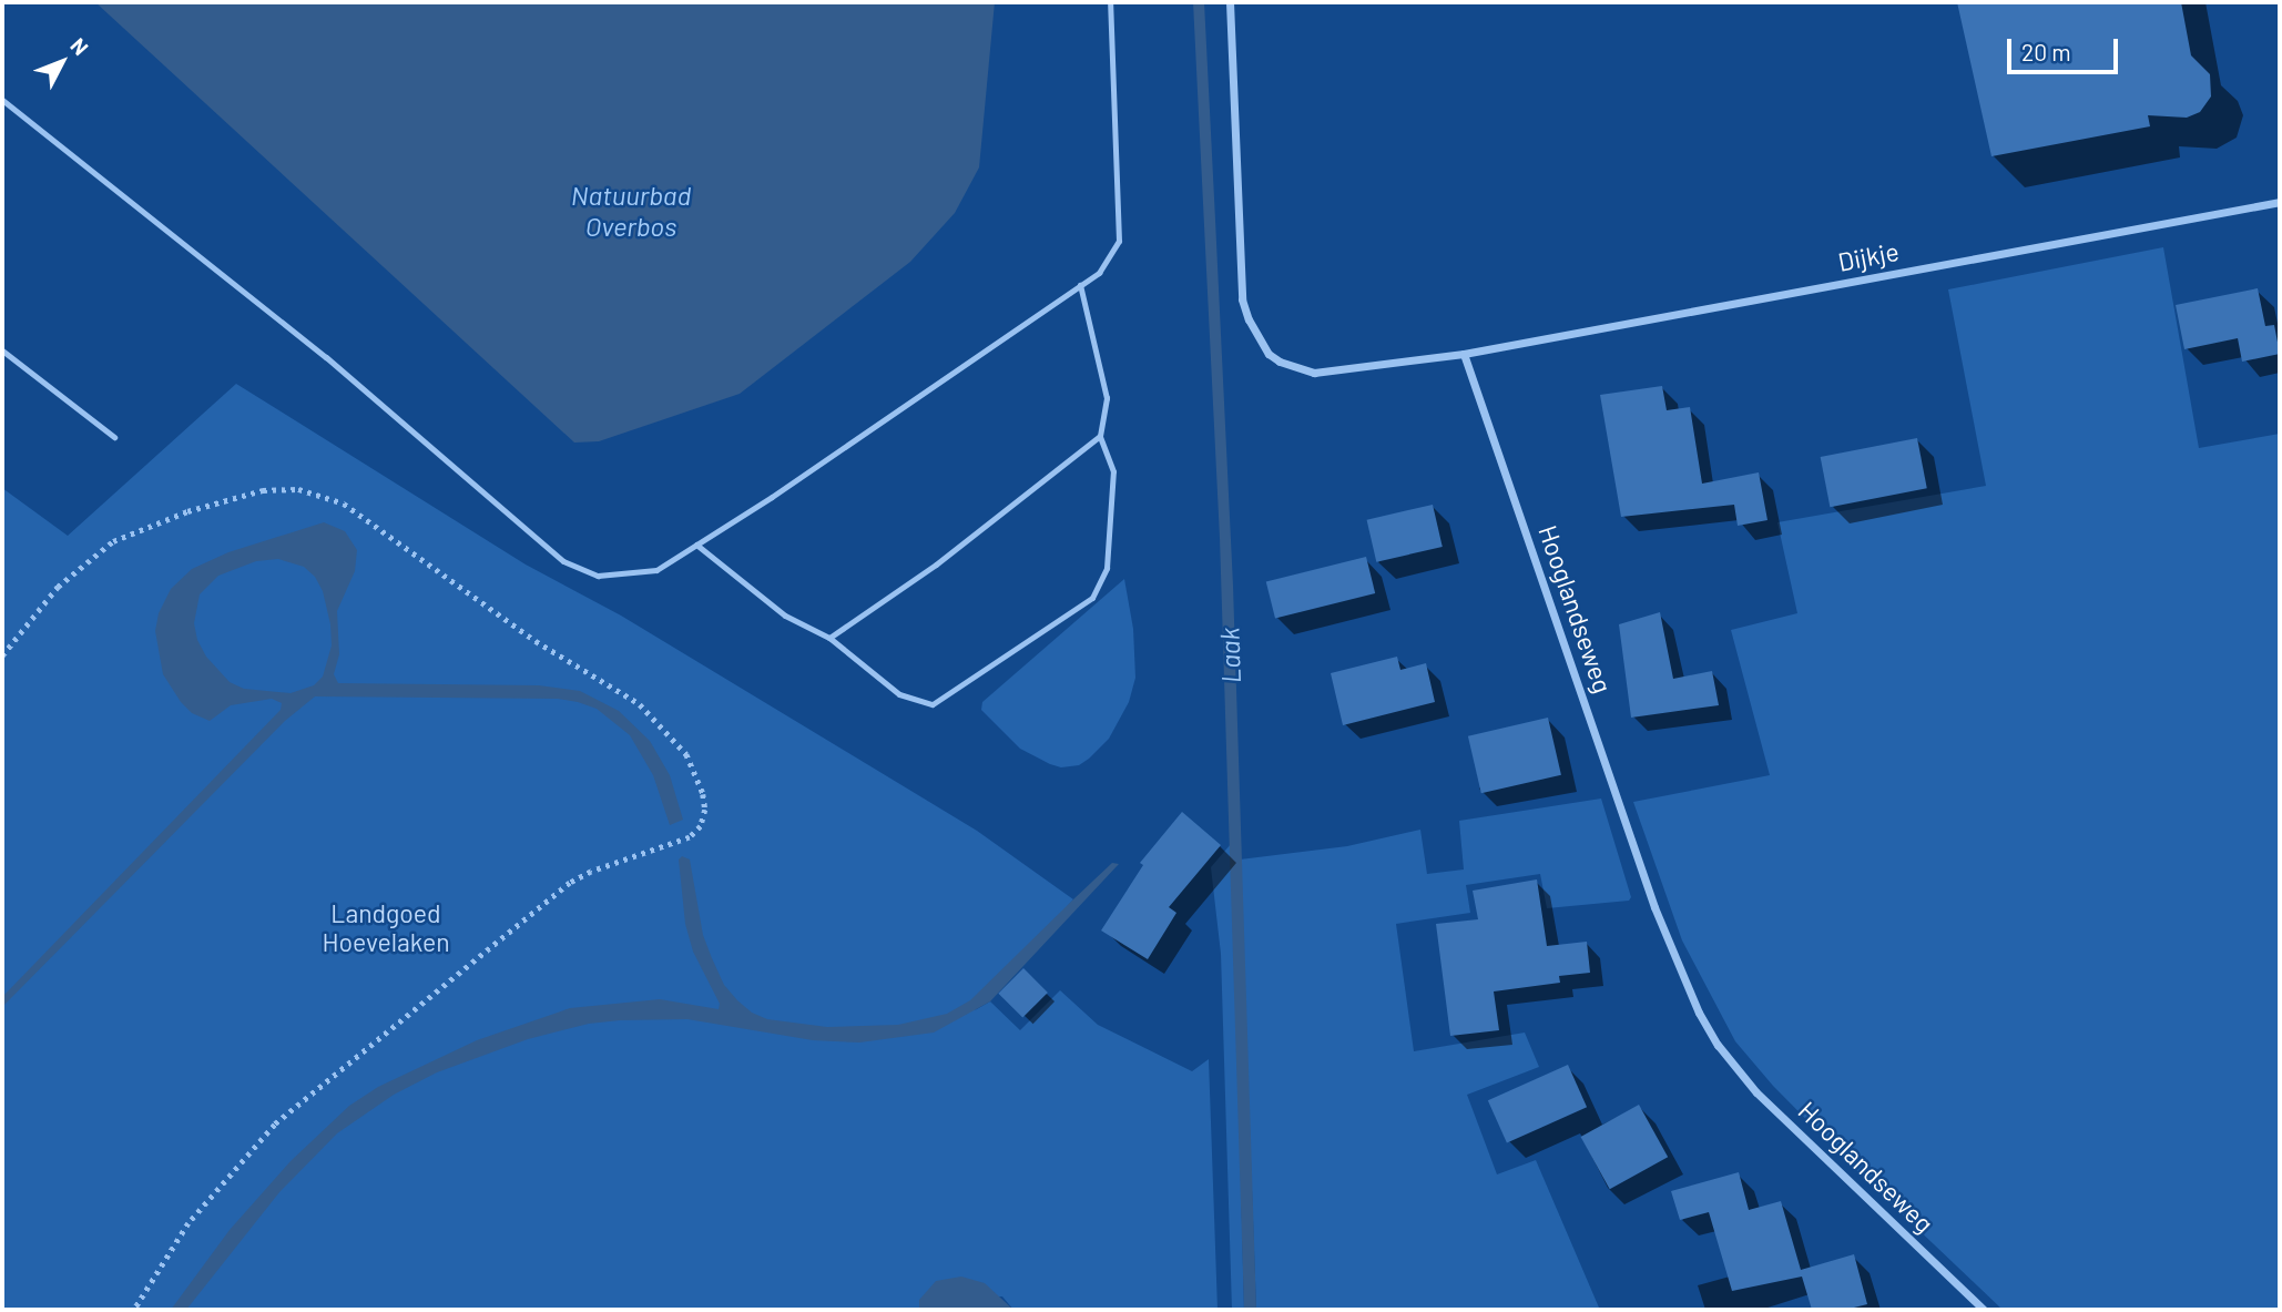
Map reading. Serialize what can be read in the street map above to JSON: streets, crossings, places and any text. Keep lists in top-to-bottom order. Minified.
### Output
{"streets":{"street":["Dijkje","Hooglandseweg"]},"crossings":[["Dijkje","Hooglandseweg"]],"water":["Natuurbad Overbos","Laak"],"parks":["Landgoed Hoevelaken"],"scale_bar":"20 m","north":"top right"}
